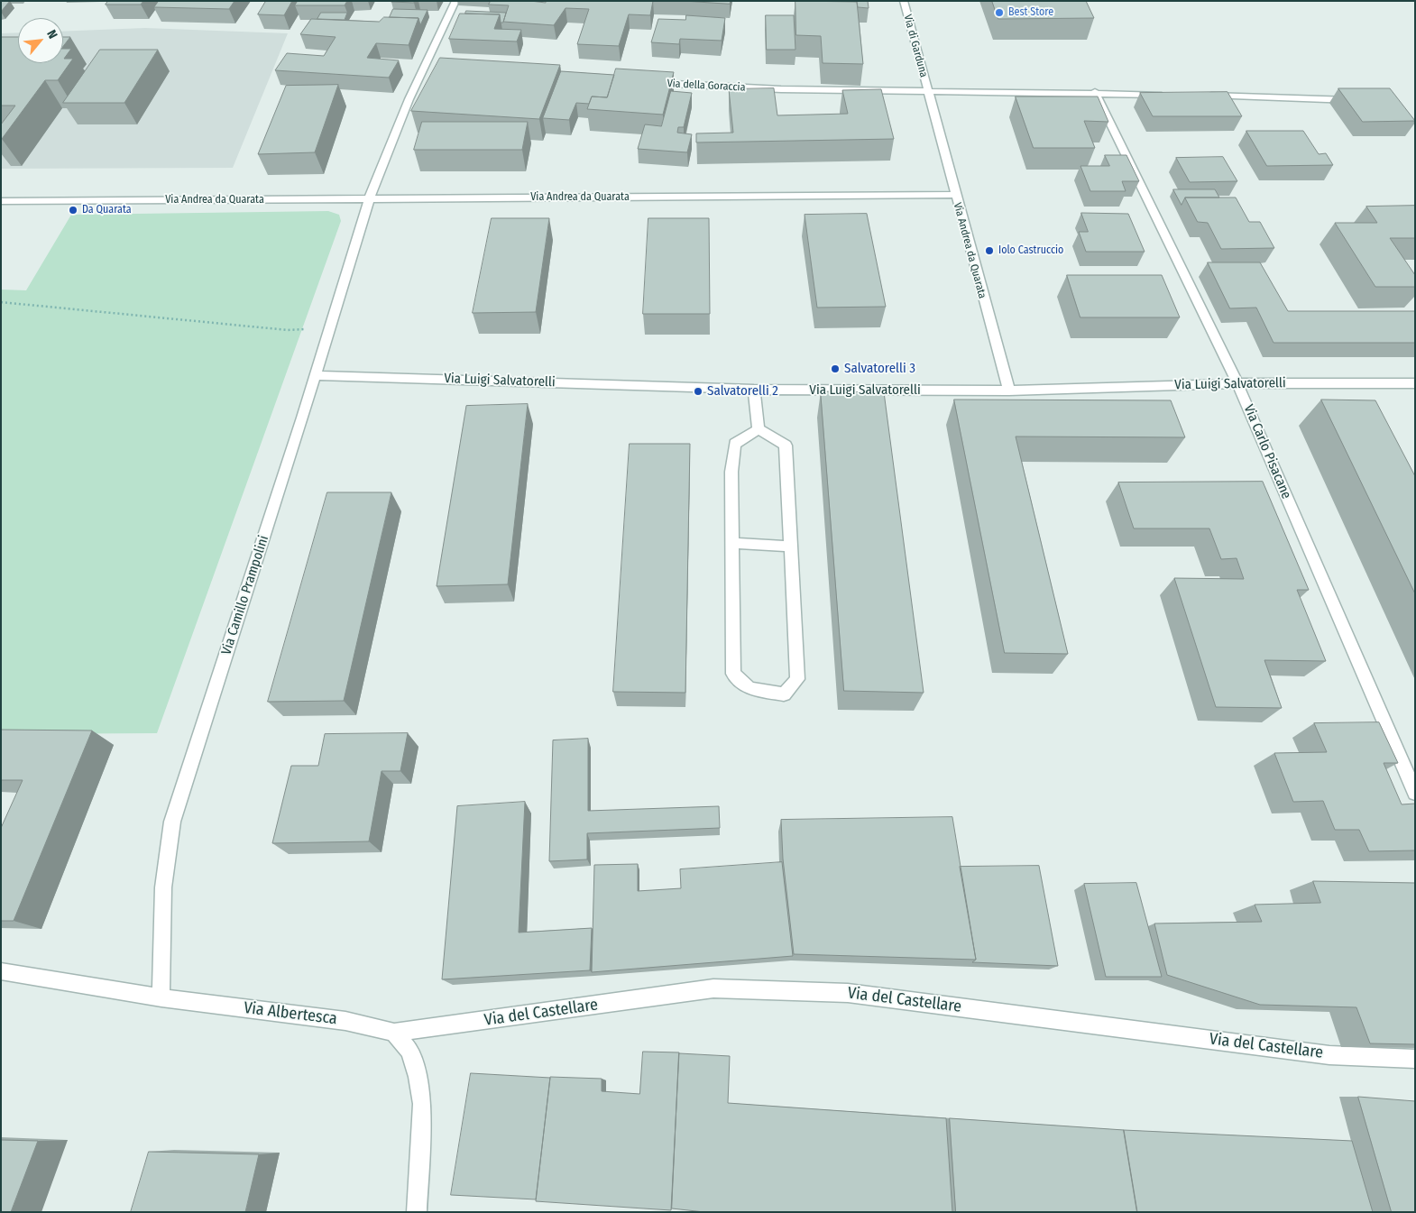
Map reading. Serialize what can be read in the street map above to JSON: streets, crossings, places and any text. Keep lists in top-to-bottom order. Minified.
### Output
{"streets":{"street":["Via di Garduna","Via della Goraccia","Via Andrea da Quarata","Via Luigi Salvatorelli","Via Carlo Pisacane","Via Camillo Prampolini","Via del Castellare","Via Albertesca"]},"crossings":[["Via di Garduna","Via della Goraccia"],["Via di Garduna","Via Andrea da Quarata"],["Via della Goraccia","Via Carlo Pisacane"],["Via Andrea da Quarata","Via Luigi Salvatorelli"],["Via Andrea da Quarata","Via Camillo Prampolini"],["Via Luigi Salvatorelli","Via Carlo Pisacane"],["Via Luigi Salvatorelli","Via Camillo Prampolini"],["Via Camillo Prampolini","Via Albertesca"],["Via del Castellare","Via Albertesca"]],"places":["Best Store","Da Quarata","Iolo Castruccio","Salvatorelli 3","Salvatorelli 2"],"north":"top right"}
